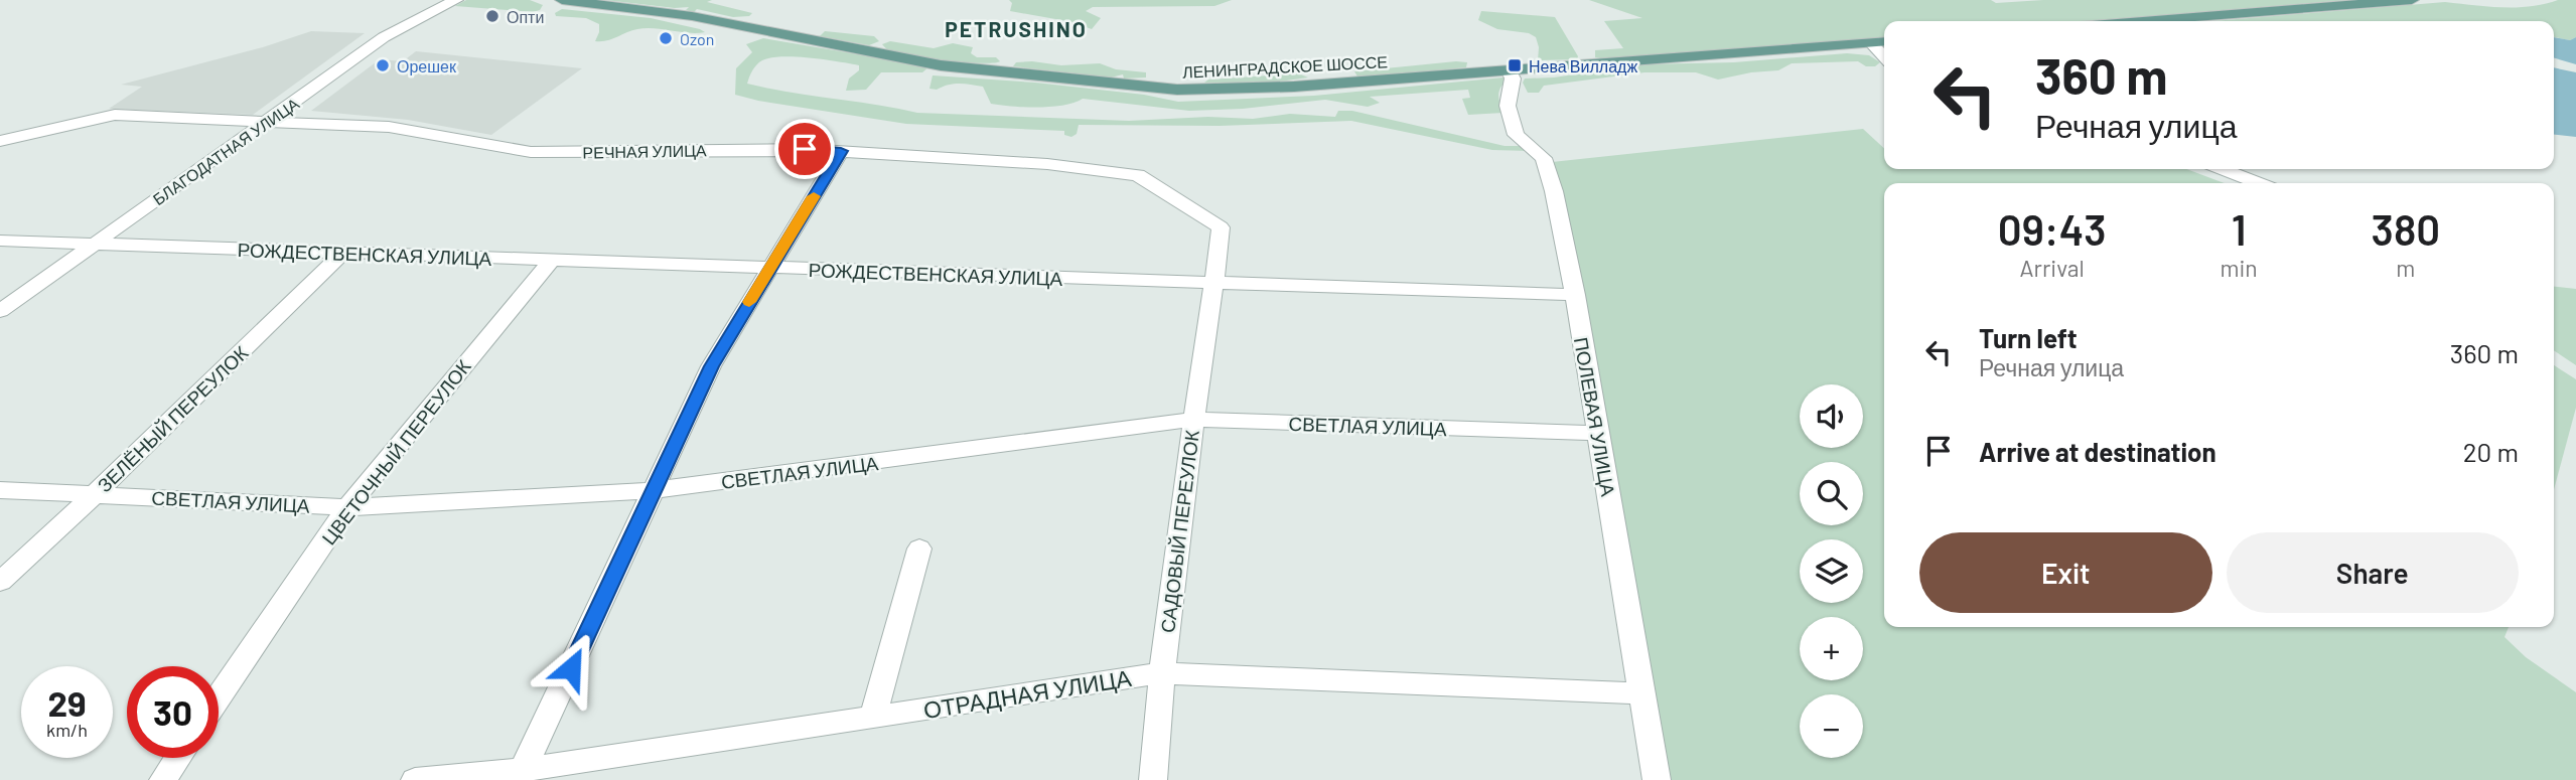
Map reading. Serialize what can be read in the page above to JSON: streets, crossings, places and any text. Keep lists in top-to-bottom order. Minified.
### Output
{"streets":{"main road":["ЛЕНИНГРАДСКОЕ ШОССЕ"],"street":["БЛАГОДАТНАЯ УЛИЦА","РЕЧНАЯ УЛИЦА","РОЖДЕСТВЕНСКАЯ УЛИЦА","ПОЛЕВАЯ УЛИЦА","ЗЕЛЁНЫЙ ПЕРЕУЛОК","СВЕТЛАЯ УЛИЦА","ЦВЕТОЧНЫЙ ПЕРЕУЛОК","САДОВЫЙ ПЕРЕУЛОК","ОТРАДНАЯ УЛИЦА"]},"crossings":[["ЛЕНИНГРАДСКОЕ ШОССЕ","ПОЛЕВАЯ УЛИЦА"],["БЛАГОДАТНАЯ УЛИЦА","РЕЧНАЯ УЛИЦА"],["БЛАГОДАТНАЯ УЛИЦА","РОЖДЕСТВЕНСКАЯ УЛИЦА"],["РЕЧНАЯ УЛИЦА","РОЖДЕСТВЕНСКАЯ УЛИЦА"],["РЕЧНАЯ УЛИЦА","САДОВЫЙ ПЕРЕУЛОК"],["РОЖДЕСТВЕНСКАЯ УЛИЦА","ПОЛЕВАЯ УЛИЦА"],["РОЖДЕСТВЕНСКАЯ УЛИЦА","ЗЕЛЁНЫЙ ПЕРЕУЛОК"],["РОЖДЕСТВЕНСКАЯ УЛИЦА","ЦВЕТОЧНЫЙ ПЕРЕУЛОК"],["РОЖДЕСТВЕНСКАЯ УЛИЦА","САДОВЫЙ ПЕРЕУЛОК"],["ПОЛЕВАЯ УЛИЦА","СВЕТЛАЯ УЛИЦА"],["ПОЛЕВАЯ УЛИЦА","ОТРАДНАЯ УЛИЦА"],["ЗЕЛЁНЫЙ ПЕРЕУЛОК","СВЕТЛАЯ УЛИЦА"],["СВЕТЛАЯ УЛИЦА","ЦВЕТОЧНЫЙ ПЕРЕУЛОК"],["СВЕТЛАЯ УЛИЦА","САДОВЫЙ ПЕРЕУЛОК"],["САДОВЫЙ ПЕРЕУЛОК","ОТРАДНАЯ УЛИЦА"]],"districts":["PETRUSHINO"],"places":{"other":["Опти","Ozon","Орешек"],"transit":["Нева Вилладж"]},"page":{"turn":["360 m","Речная улица"],"eta":["09:43","Arrival","1","min","380","m"],"list":[{"name":"Turn left","note":"Речная улица","value":"360 m"},{"name":"Arrive at destination","value":"20 m"}],"map_buttons":["+","−"],"buttons":["Exit","Share"],"speed":"29 km/h","limit":"30"}}
